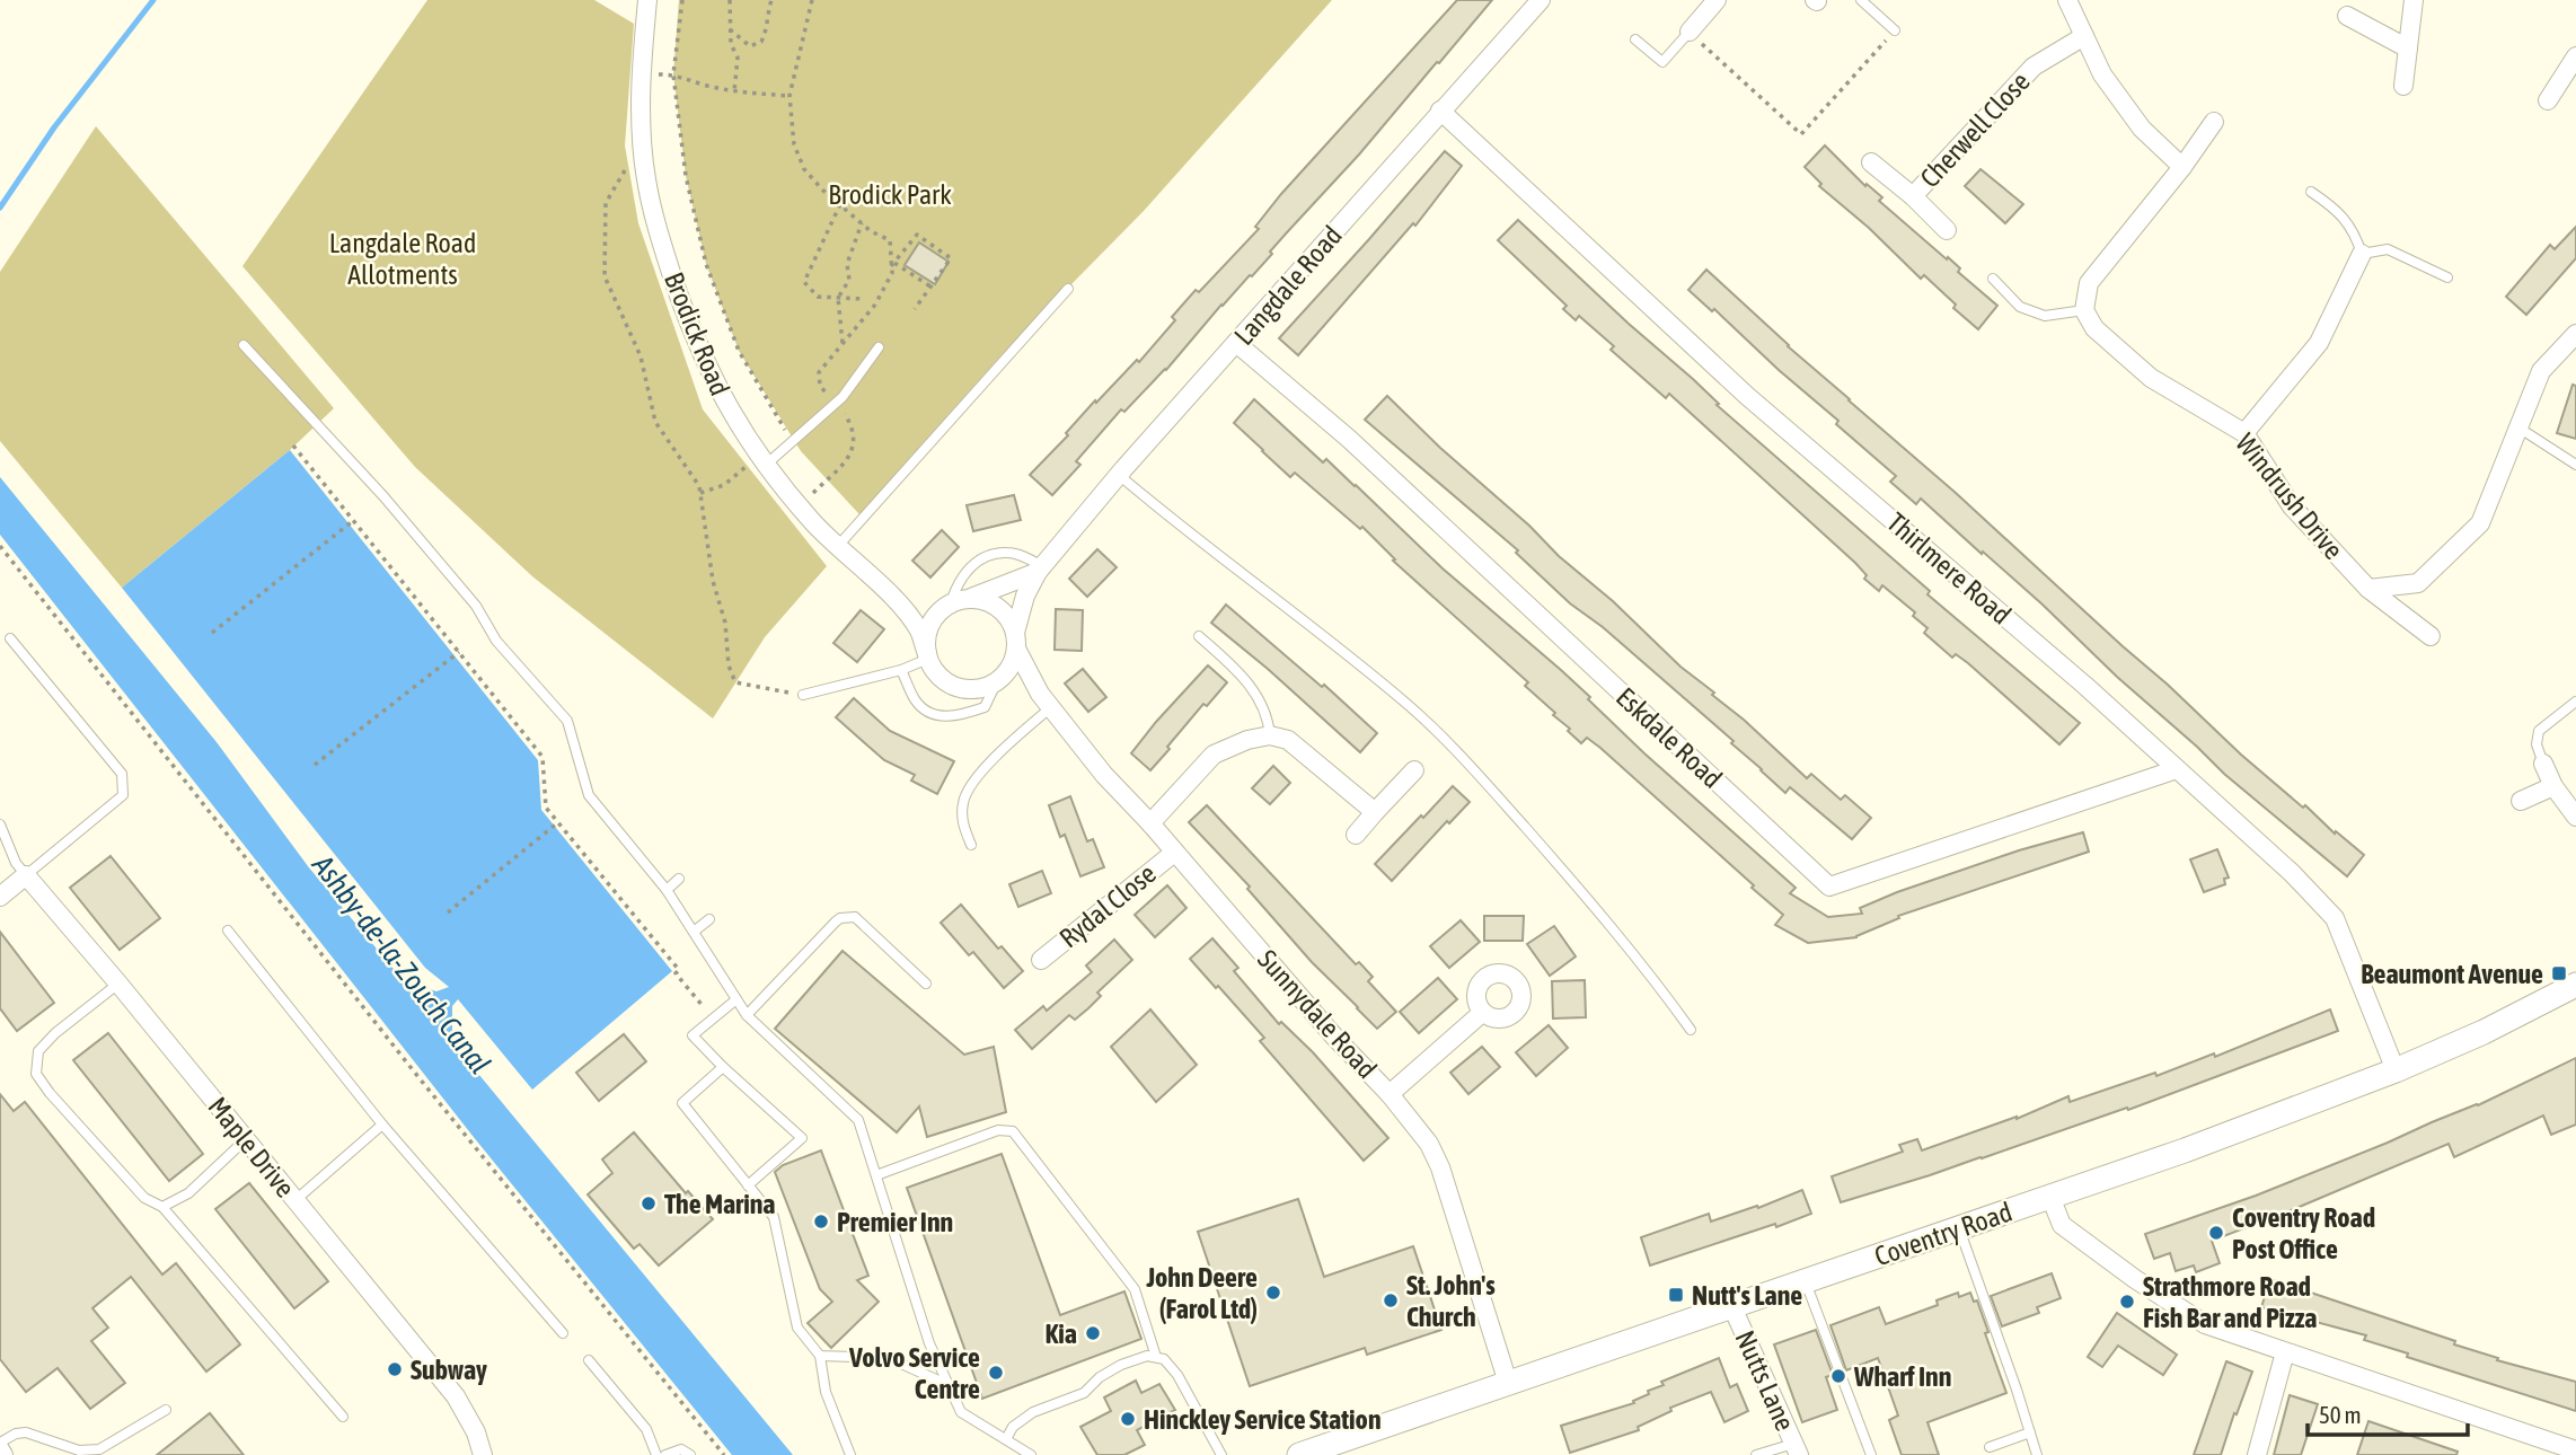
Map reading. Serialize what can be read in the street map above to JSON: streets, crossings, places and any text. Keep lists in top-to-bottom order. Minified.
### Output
{"streets":{"main road":["Coventry Road"],"street":["Cherwell Close","Langdale Road","Brodick Road","Windrush Drive","Thirlmere Road","Eskdale Road","Rydal Close","Sunnydale Road","Maple Drive","Nutts Lane"]},"crossings":[["Langdale Road","Brodick Road"],["Langdale Road","Thirlmere Road"],["Langdale Road","Eskdale Road"],["Langdale Road","Sunnydale Road"],["Brodick Road","Sunnydale Road"],["Thirlmere Road","Eskdale Road"],["Thirlmere Road","Coventry Road"],["Rydal Close","Sunnydale Road"],["Sunnydale Road","Coventry Road"],["Coventry Road","Nutts Lane"]],"water":["Ashby-de-la-Zouch Canal"],"parks":["Brodick Park","Langdale Road Allotments"],"places":{"transit":["Beaumont Avenue","Nutt's Lane"],"other":["The Marina","Premier Inn","Coventry Road Post Office","John Deere (Farol Ltd)","St. John's Church","Strathmore Road Fish Bar and Pizza","Kia","Subway","Volvo Service Centre","Wharf Inn","Hinckley Service Station"]},"scale_bar":"50 m"}
